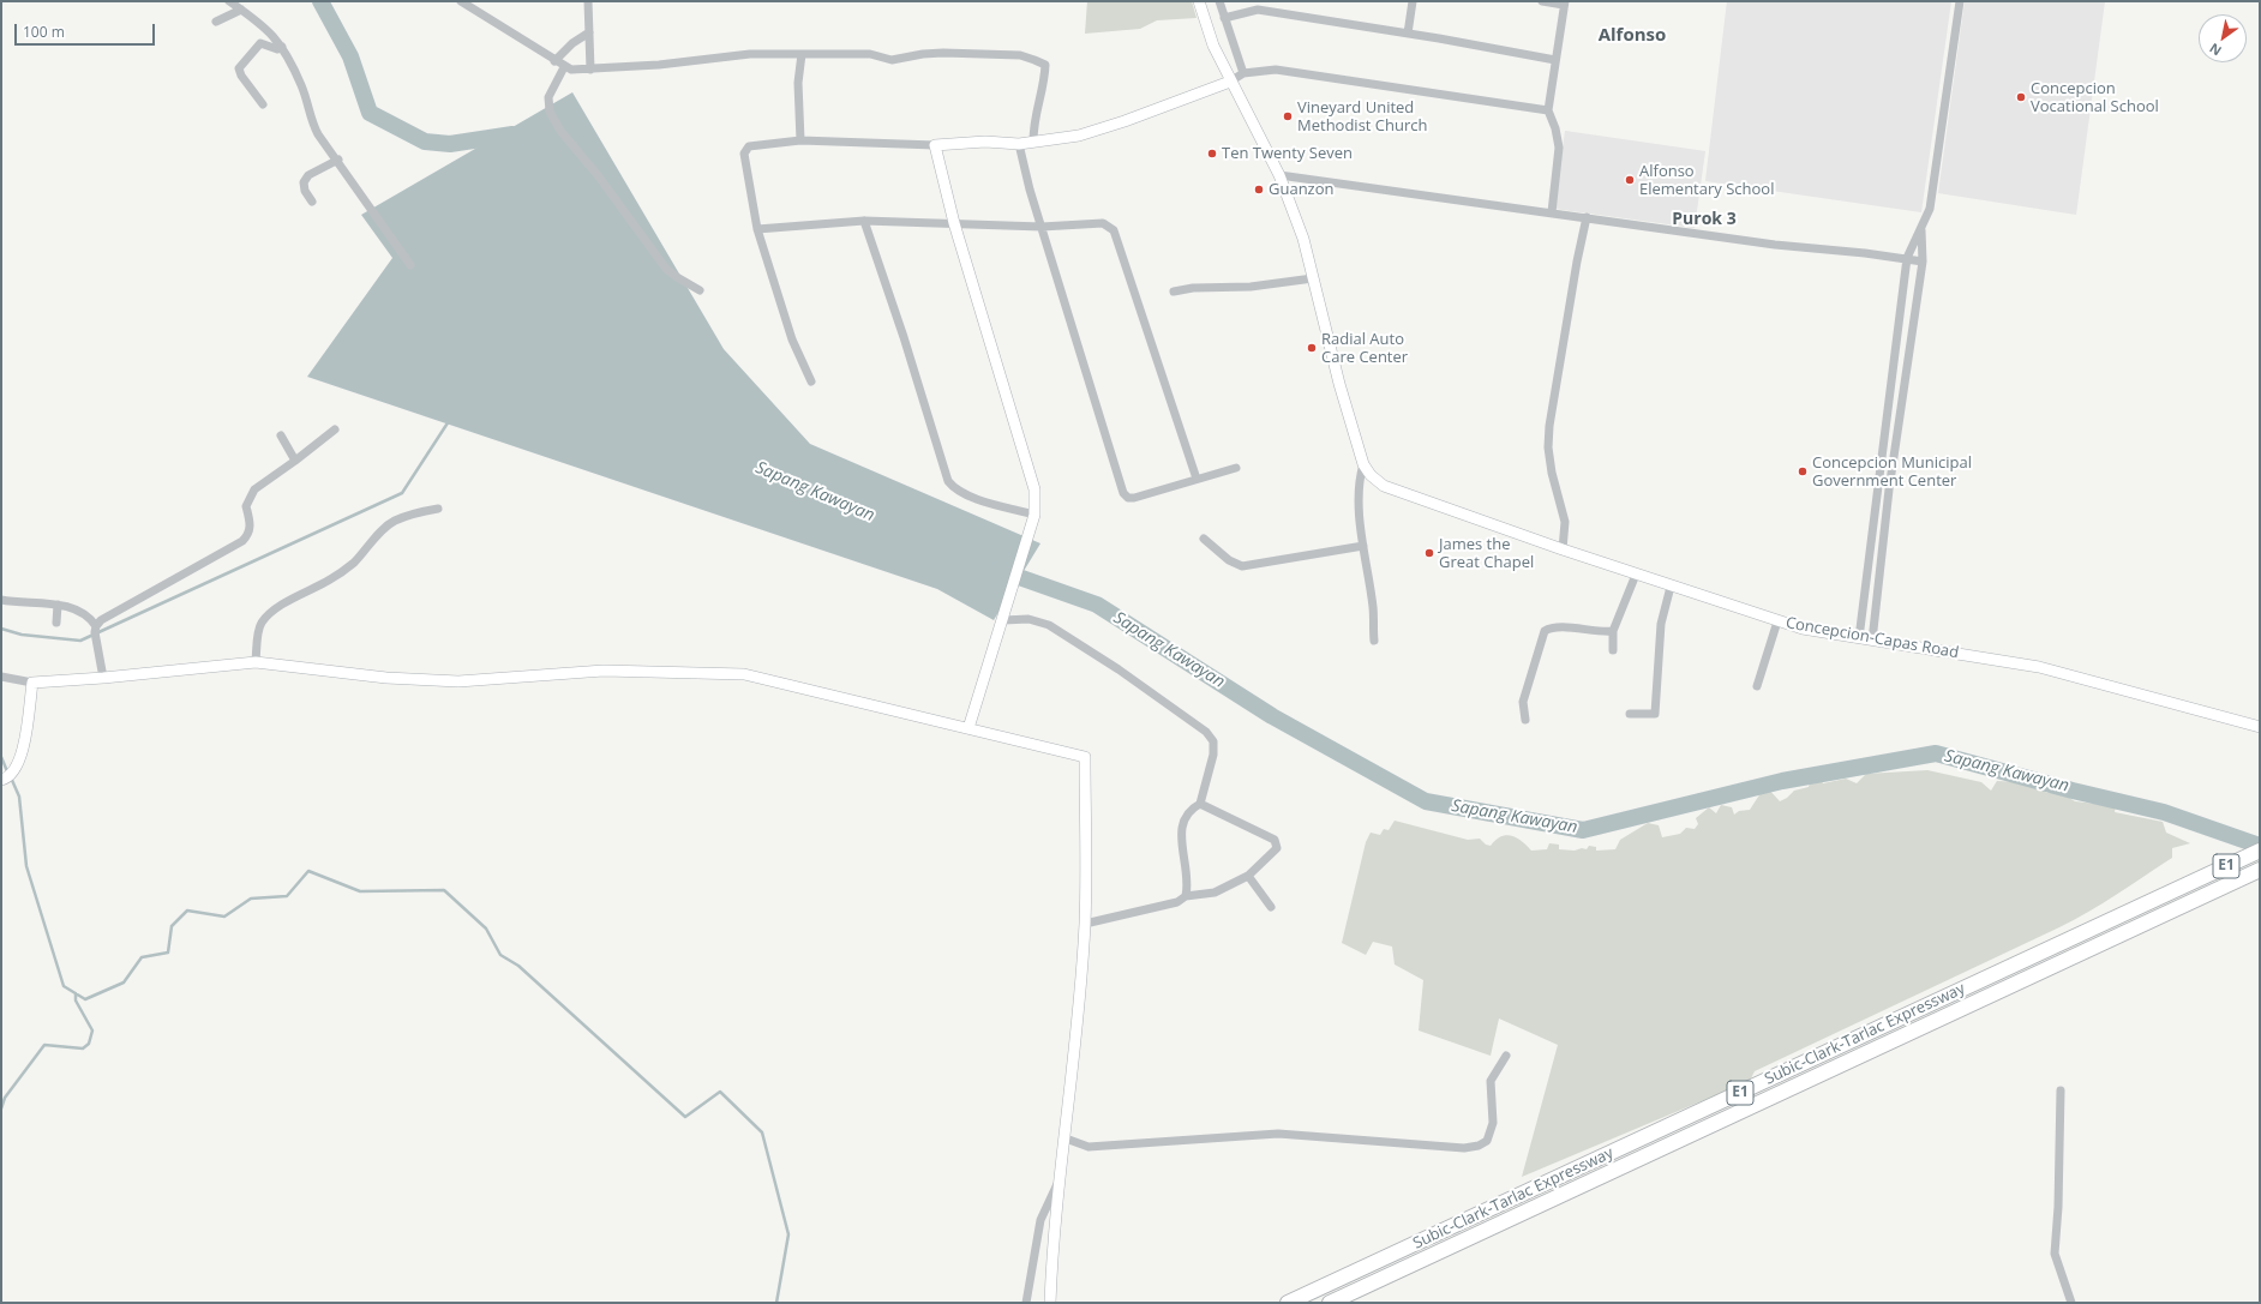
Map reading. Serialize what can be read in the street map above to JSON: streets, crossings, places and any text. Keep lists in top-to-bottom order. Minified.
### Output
{"streets":{"highway":["E1","Subic-Clark-Tarlac Expressway"],"street":["Concepcion-Capas Road"]},"districts":["Alfonso","Purok 3"],"water":["Sapang Kawayan"],"places":["Concepcion Vocational School","Vineyard United Methodist Church","Ten Twenty Seven","Alfonso Elementary School","Guanzon","Radial Auto Care Center","Concepcion Municipal Government Center","James the Great Chapel"],"scale_bar":"100 m","north":"bottom left"}
